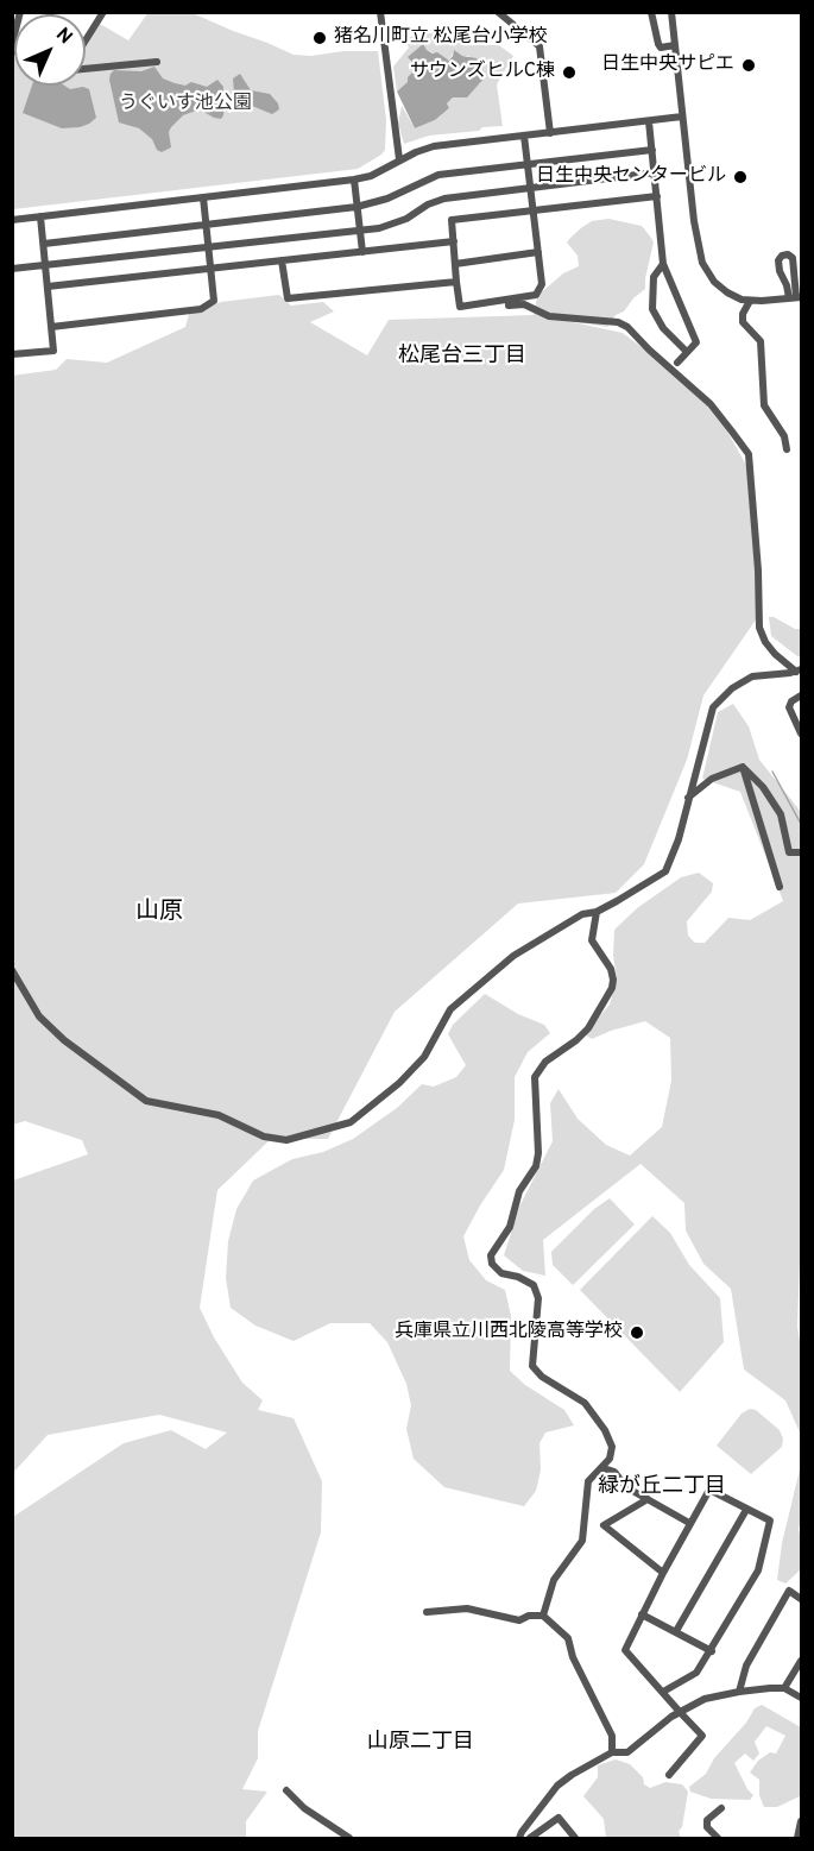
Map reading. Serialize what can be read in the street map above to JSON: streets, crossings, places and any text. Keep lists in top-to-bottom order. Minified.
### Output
{"districts":["松尾台三丁目","山原","緑が丘二丁目","山原二丁目"],"parks":["うぐいす池公園"],"places":["猪名川町立 松尾台小学校","日生中央サピエ","サウンズヒルC棟","日生中央センタービル","兵庫県立川西北陵高等学校"],"north":"top right"}
